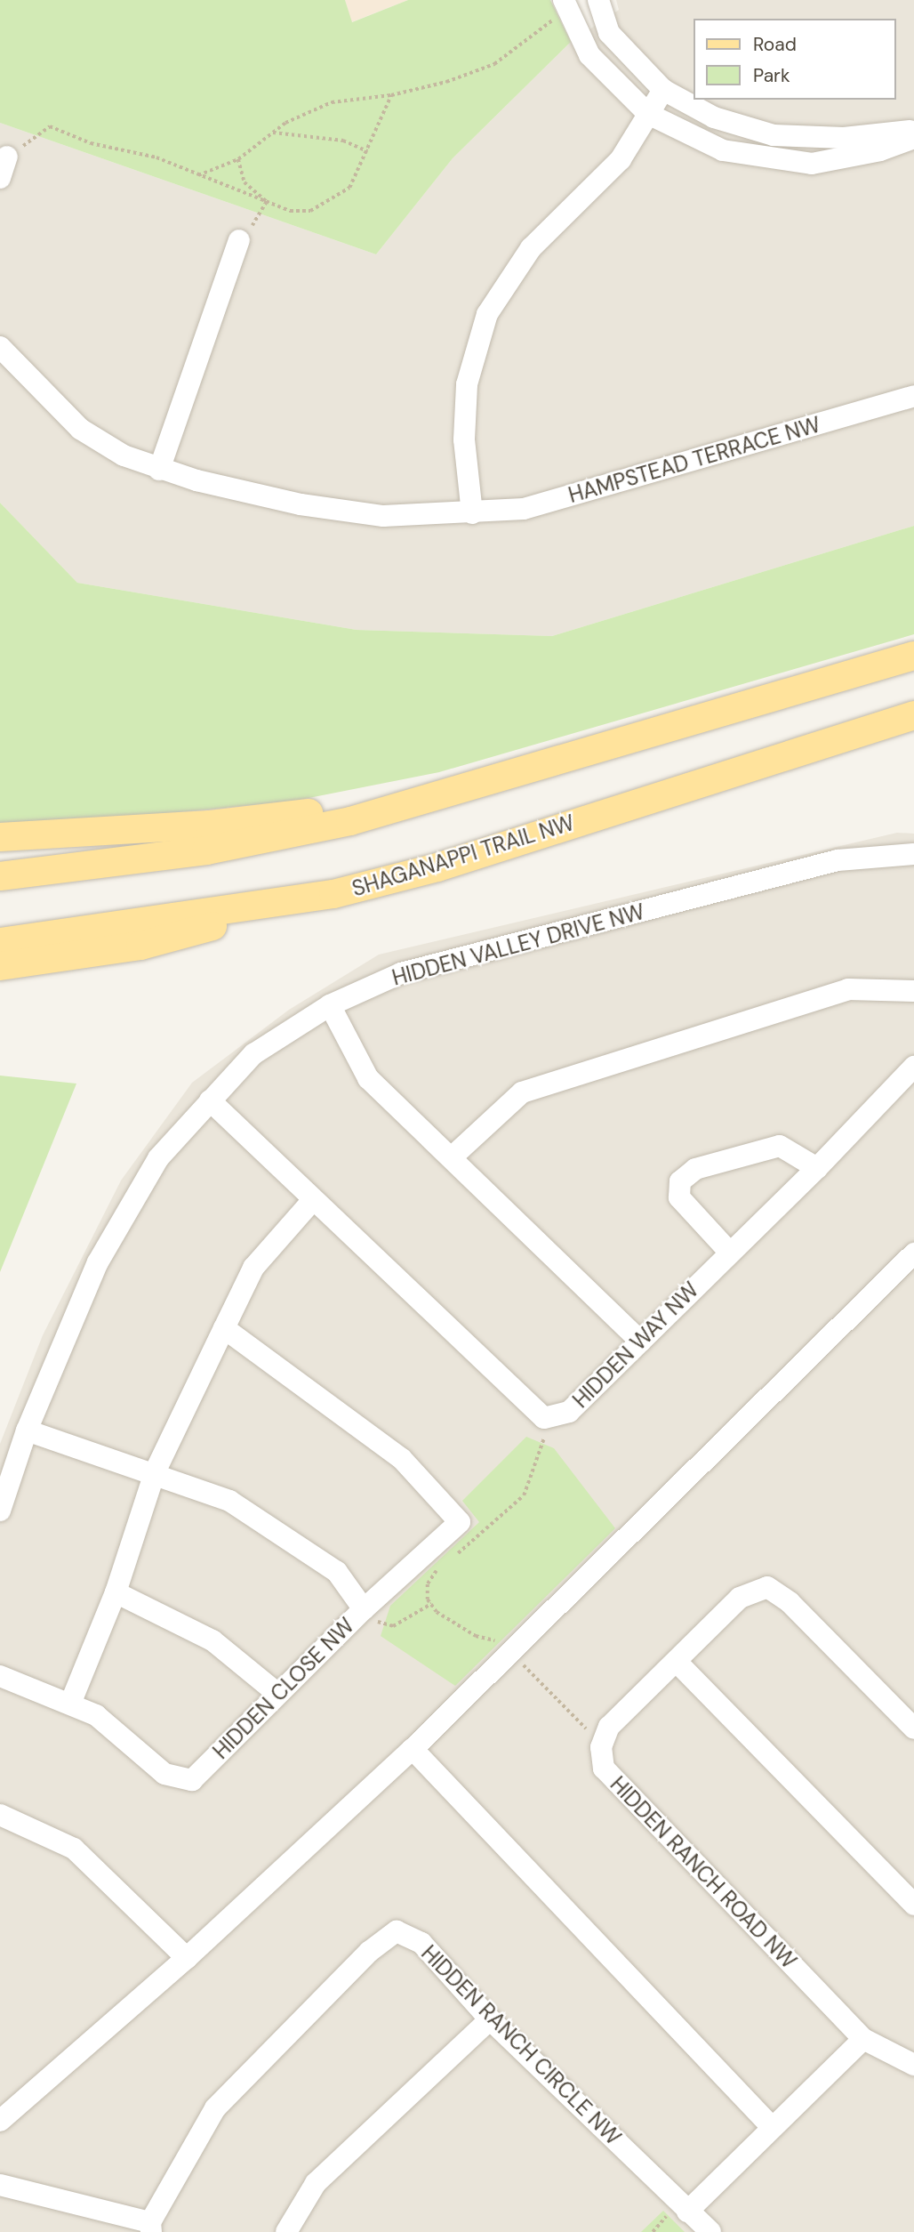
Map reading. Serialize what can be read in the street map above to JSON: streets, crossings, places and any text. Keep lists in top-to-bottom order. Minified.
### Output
{"streets":{"main road":["SHAGANAPPI TRAIL NW"],"street":["HAMPSTEAD TERRACE NW","HIDDEN VALLEY DRIVE NW","HIDDEN WAY NW","HIDDEN CLOSE NW","HIDDEN RANCH ROAD NW","HIDDEN RANCH CIRCLE NW"]},"crossings":[["HIDDEN VALLEY DRIVE NW","HIDDEN CLOSE NW"]],"legend":["Road","Park"]}
